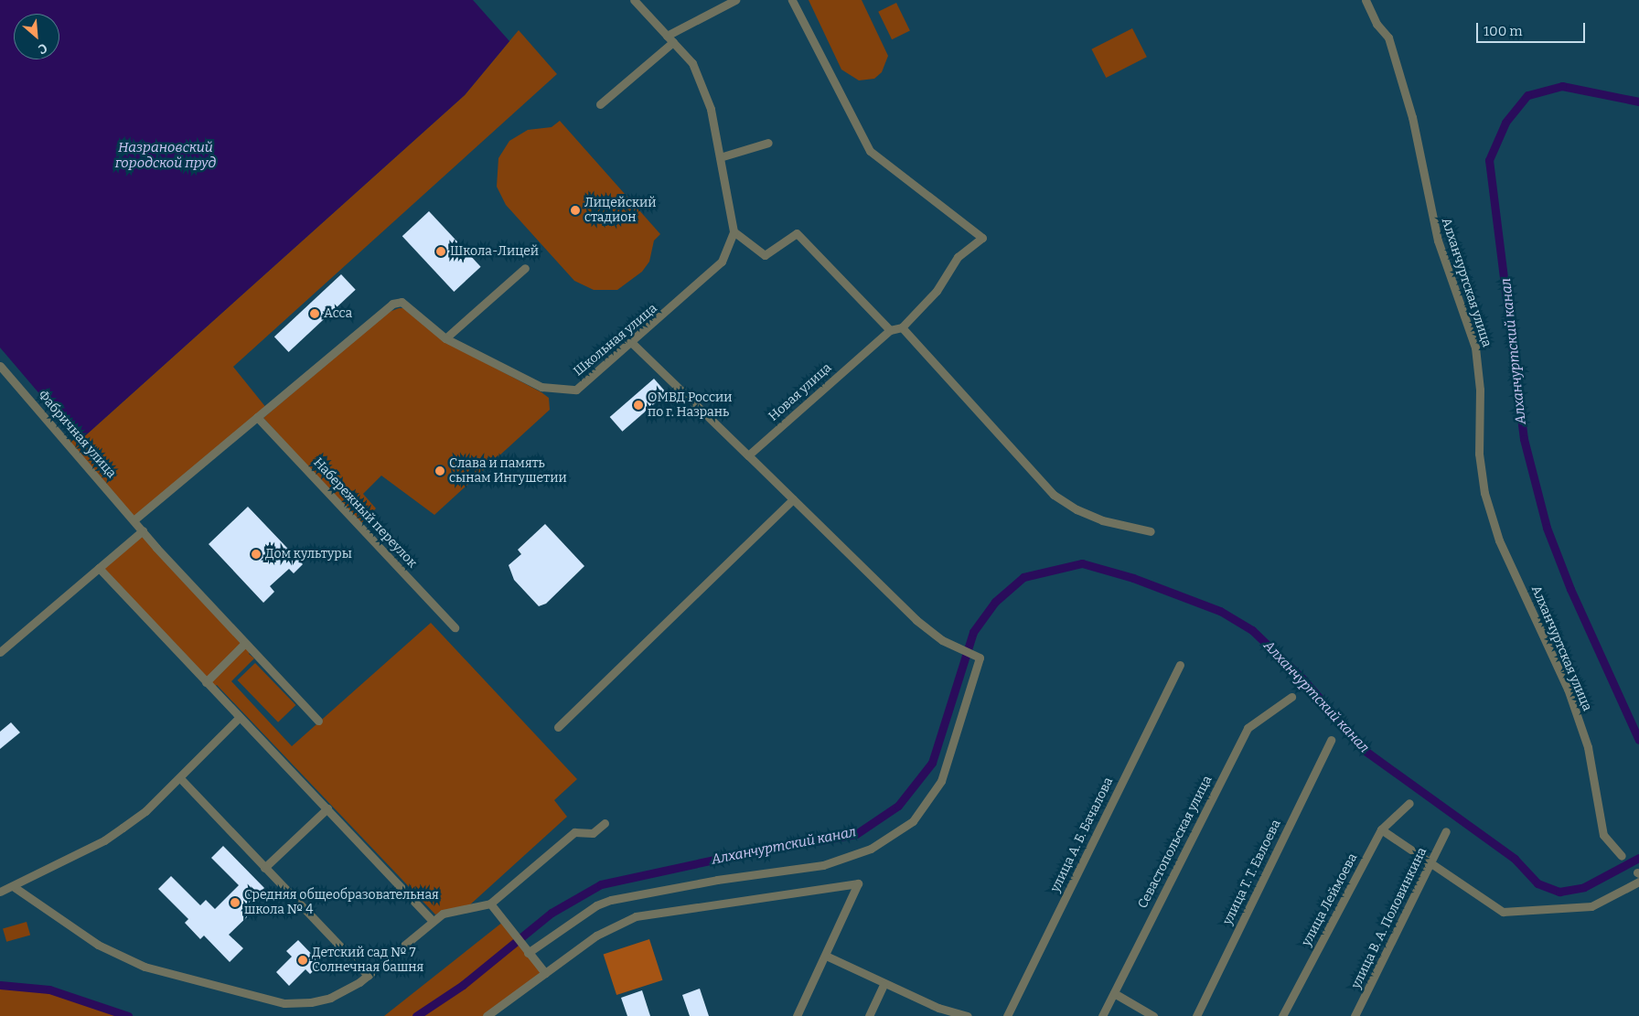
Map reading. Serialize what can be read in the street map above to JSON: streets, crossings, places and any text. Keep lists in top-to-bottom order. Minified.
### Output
{"streets":{"street":["Алханчуртская улица","Школьная улица","Новая улица","Фабричная улица","Набережный переулок","улица А. Б. Бачалова","Севастопольская улица","улица Т. Т. Евлоева","улица Леймоева","улица В. А. Половинкина"]},"crossings":[["Школьная улица","Набережный переулок"]],"water":["Назрановский городской пруд","Алханчуртский канал"],"places":["Лицейский стадион","Школа-Лицей","Асса","ОМВД России по г. Назрань","Слава и память сынам Ингушетии","Дом культуры","Средняя общеобразовательная школа № 4","Детский сад № 7 Солнечная башня"],"scale_bar":"100 m","north":"bottom right"}
